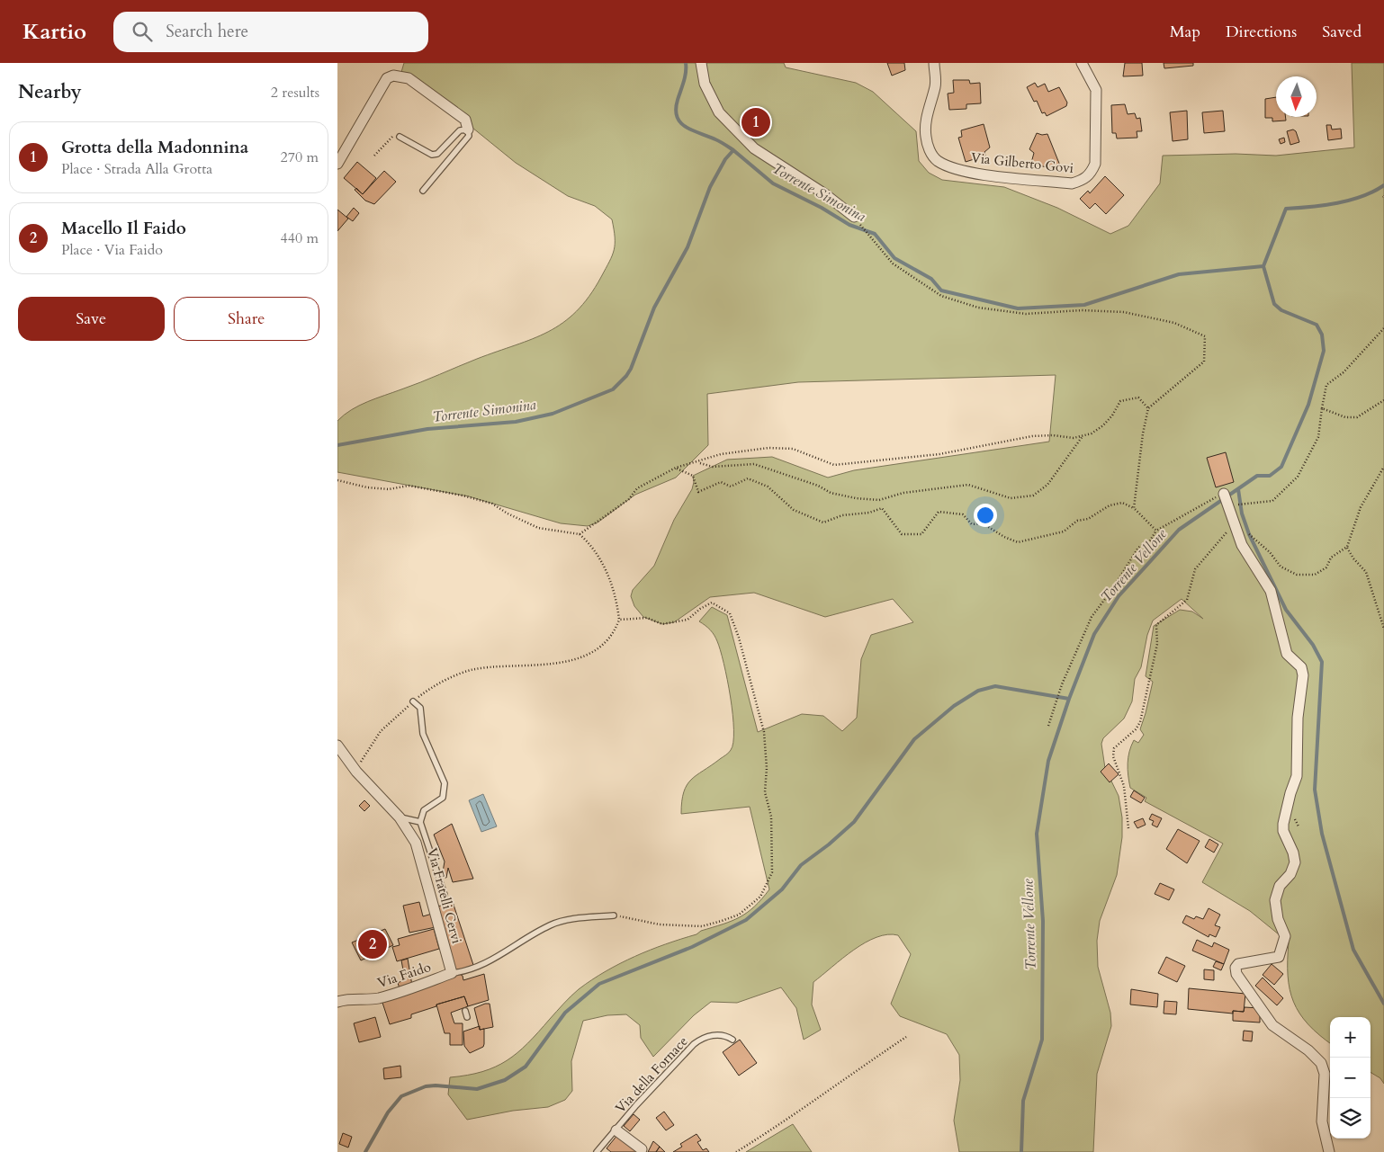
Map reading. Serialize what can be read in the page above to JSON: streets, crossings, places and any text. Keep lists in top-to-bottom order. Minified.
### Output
{"streets":{"street":["Via Gilberto Govi","Via Fratelli Cervi","Via Faido"],"lane":["Via della Fornace"]},"crossings":[["Via Fratelli Cervi","Via Faido"]],"water":["Torrente Simonina","Torrente Vellone"],"north":"bottom","page":{"header":"Kartio","search":"Search here","nav":["Map","Directions","Saved"],"heading":["Nearby","2 results"],"pins":["1","2"],"list":[{"mark":"1","name":"Grotta della Madonnina","note":"Place · Strada Alla Grotta","value":"270 m"},{"mark":"2","name":"Macello Il Faido","note":"Place · Via Faido","value":"440 m"}],"buttons":["Save","Share"],"map_buttons":["+","−"]}}
